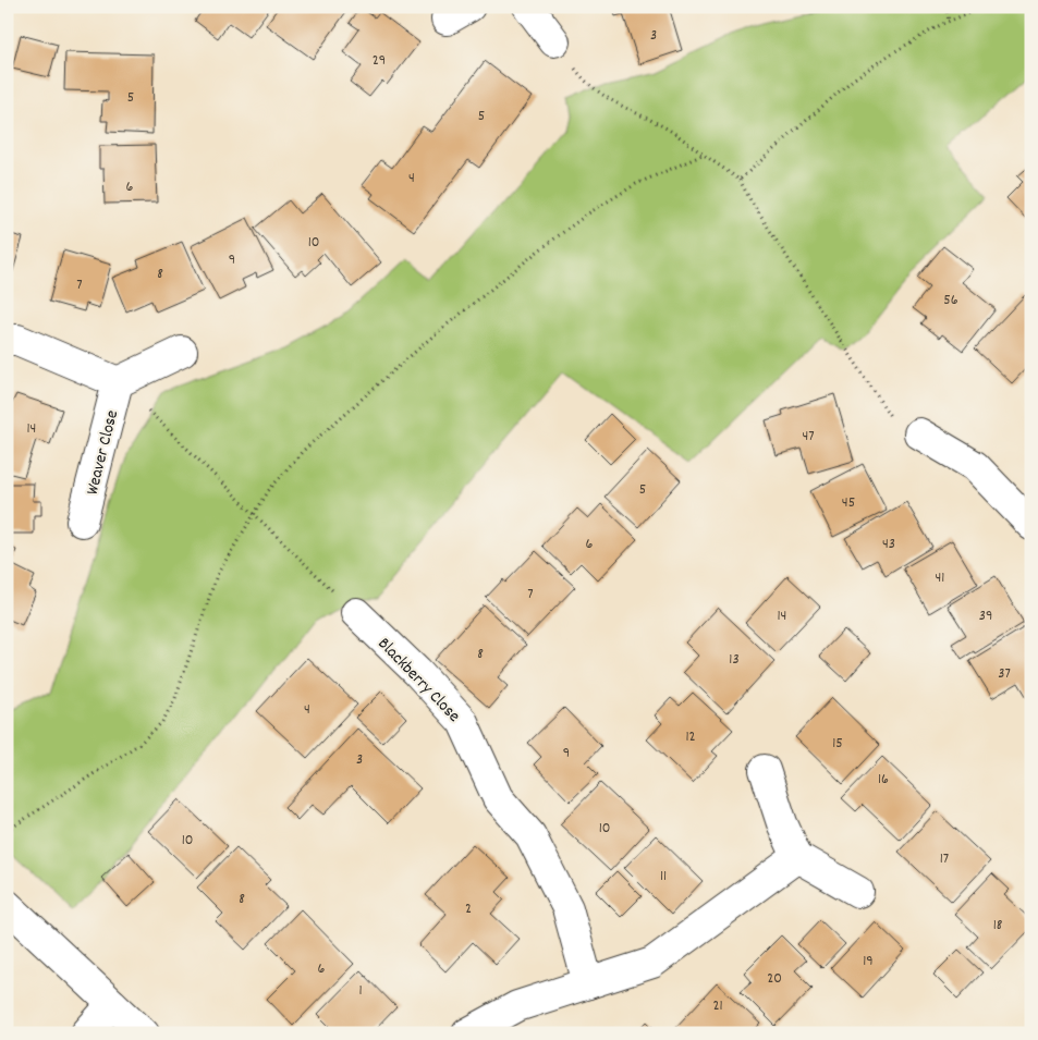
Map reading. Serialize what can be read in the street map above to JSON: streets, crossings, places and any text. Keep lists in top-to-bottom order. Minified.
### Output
{"streets":{"street":["Weaver Close","Blackberry Close"]},"house_numbers":["3","29","5","5","4","6","10","9","8","7","56","14","47","5","45","6","43","41","7","14","39","8","13","37","4","12","15","9","3","16","10","10","17","11","8","2","18","19","6","20","1","21"]}
